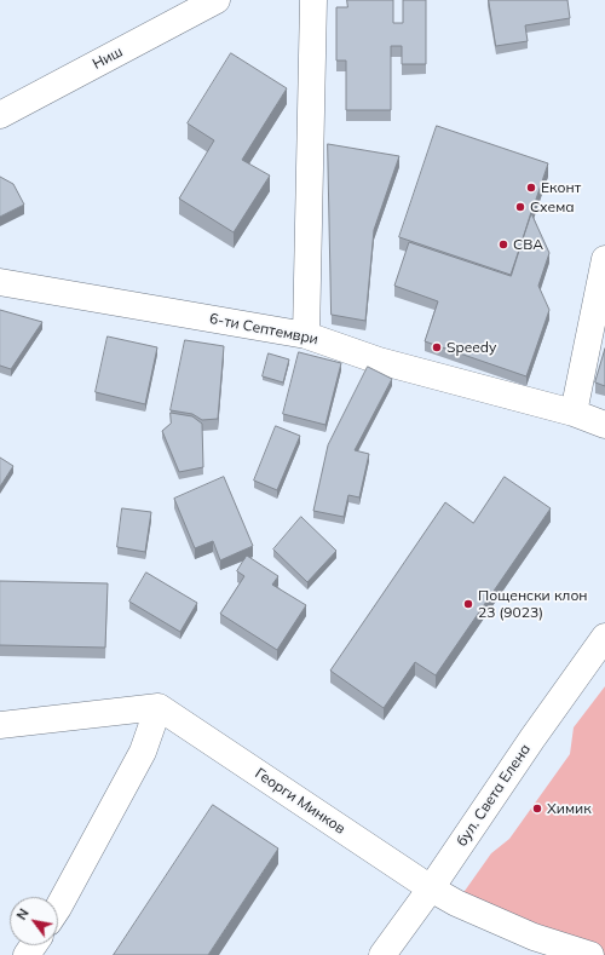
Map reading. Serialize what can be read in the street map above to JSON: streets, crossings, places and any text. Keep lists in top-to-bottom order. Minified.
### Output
{"streets":{"street":["Ниш","6-ти Септември","бул. Света Елена","Георги Минков"]},"crossings":[["бул. Света Елена","Георги Минков"]],"places":["Еконт","Схема","CBA","Speedy","Пощенски клон 23 (9023)","Химик"],"north":"top left"}
